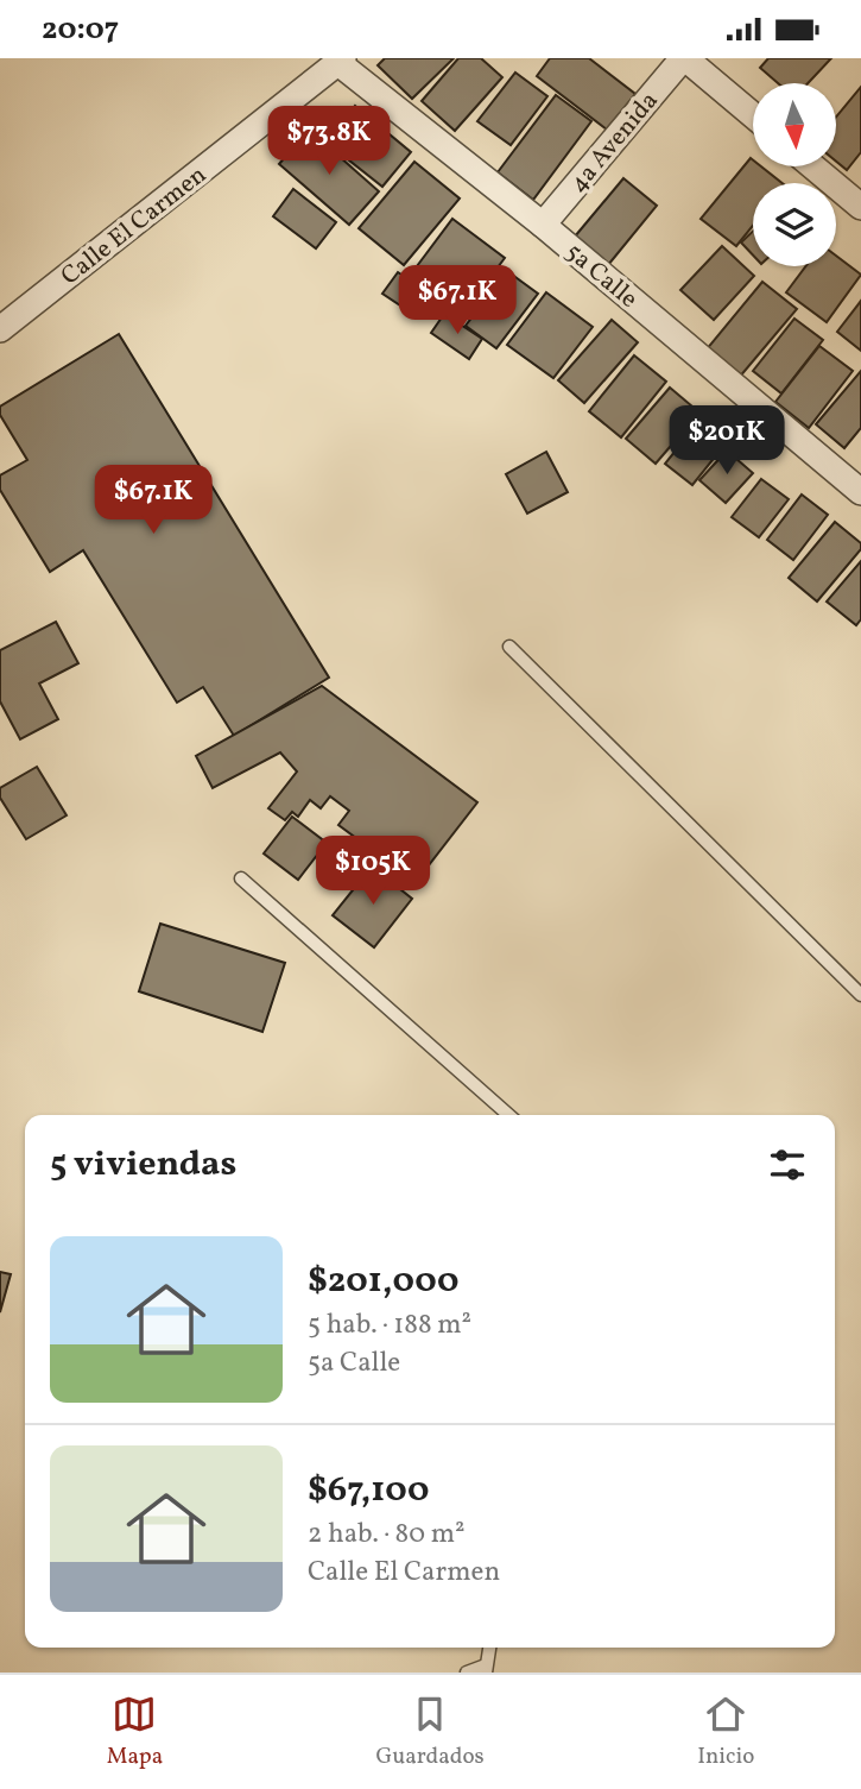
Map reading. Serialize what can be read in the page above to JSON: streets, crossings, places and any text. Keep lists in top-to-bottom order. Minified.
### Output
{"streets":{"street":["4a Avenida","Calle El Carmen","5a Calle"]},"crossings":[["4a Avenida","5a Calle"],["Calle El Carmen","5a Calle"]],"north":"bottom","page":{"status":"20:07","price":["$73.8K","$67.1K","$201K","$67.1K","$105K"],"heading":"5 viviendas","list":[{"name":"$201,000","note":"5 hab. · 188 m² · 5a Calle"},{"name":"$67,100","note":"2 hab. · 80 m² · Calle El Carmen"}],"tabs":["Mapa","Guardados","Inicio"]}}
